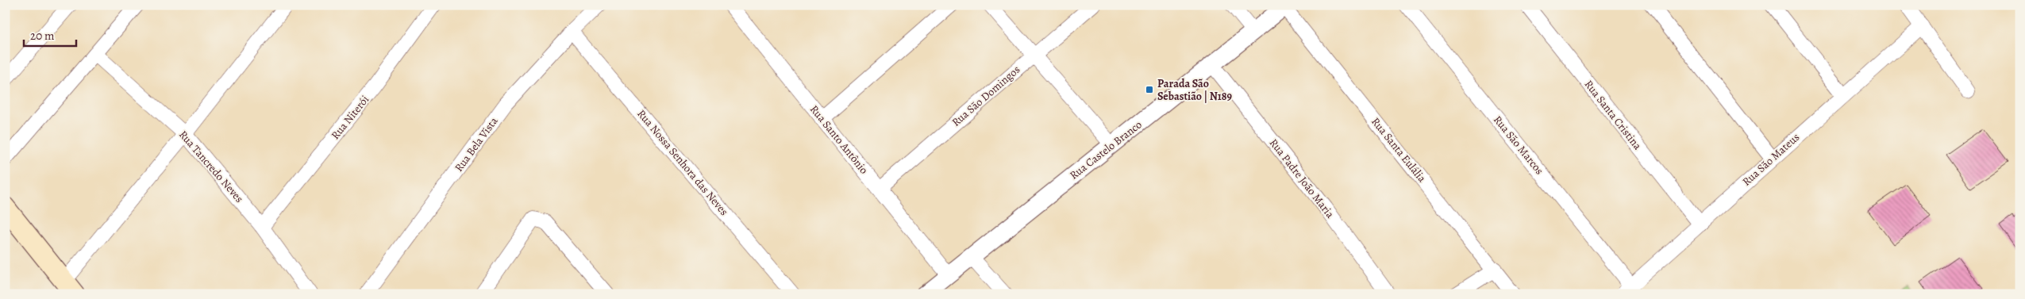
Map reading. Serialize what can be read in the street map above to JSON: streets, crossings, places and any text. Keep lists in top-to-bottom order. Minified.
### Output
{"streets":{"street":["Rua São Domingos","Rua Santa Cristina","Rua Niterói","Rua Santo Antônio","Rua Bela Vista","Rua São Marcos","Rua Castelo Branco","Rua Santa Eulália","Rua São Mateus","Rua Nossa Senhora das Neves","Rua Tancredo Neves","Rua Padre João Maria"]},"crossings":[["Rua São Domingos","Rua Santo Antônio"],["Rua Santa Cristina","Rua São Mateus"],["Rua Niterói","Rua Tancredo Neves"],["Rua Santo Antônio","Rua Castelo Branco"],["Rua Bela Vista","Rua Nossa Senhora das Neves"],["Rua São Marcos","Rua São Mateus"],["Rua Castelo Branco","Rua Santa Eulália"],["Rua Castelo Branco","Rua Padre João Maria"]],"places":{"transit":["Parada São Sebastião | N189"]},"scale_bar":"20 m"}
